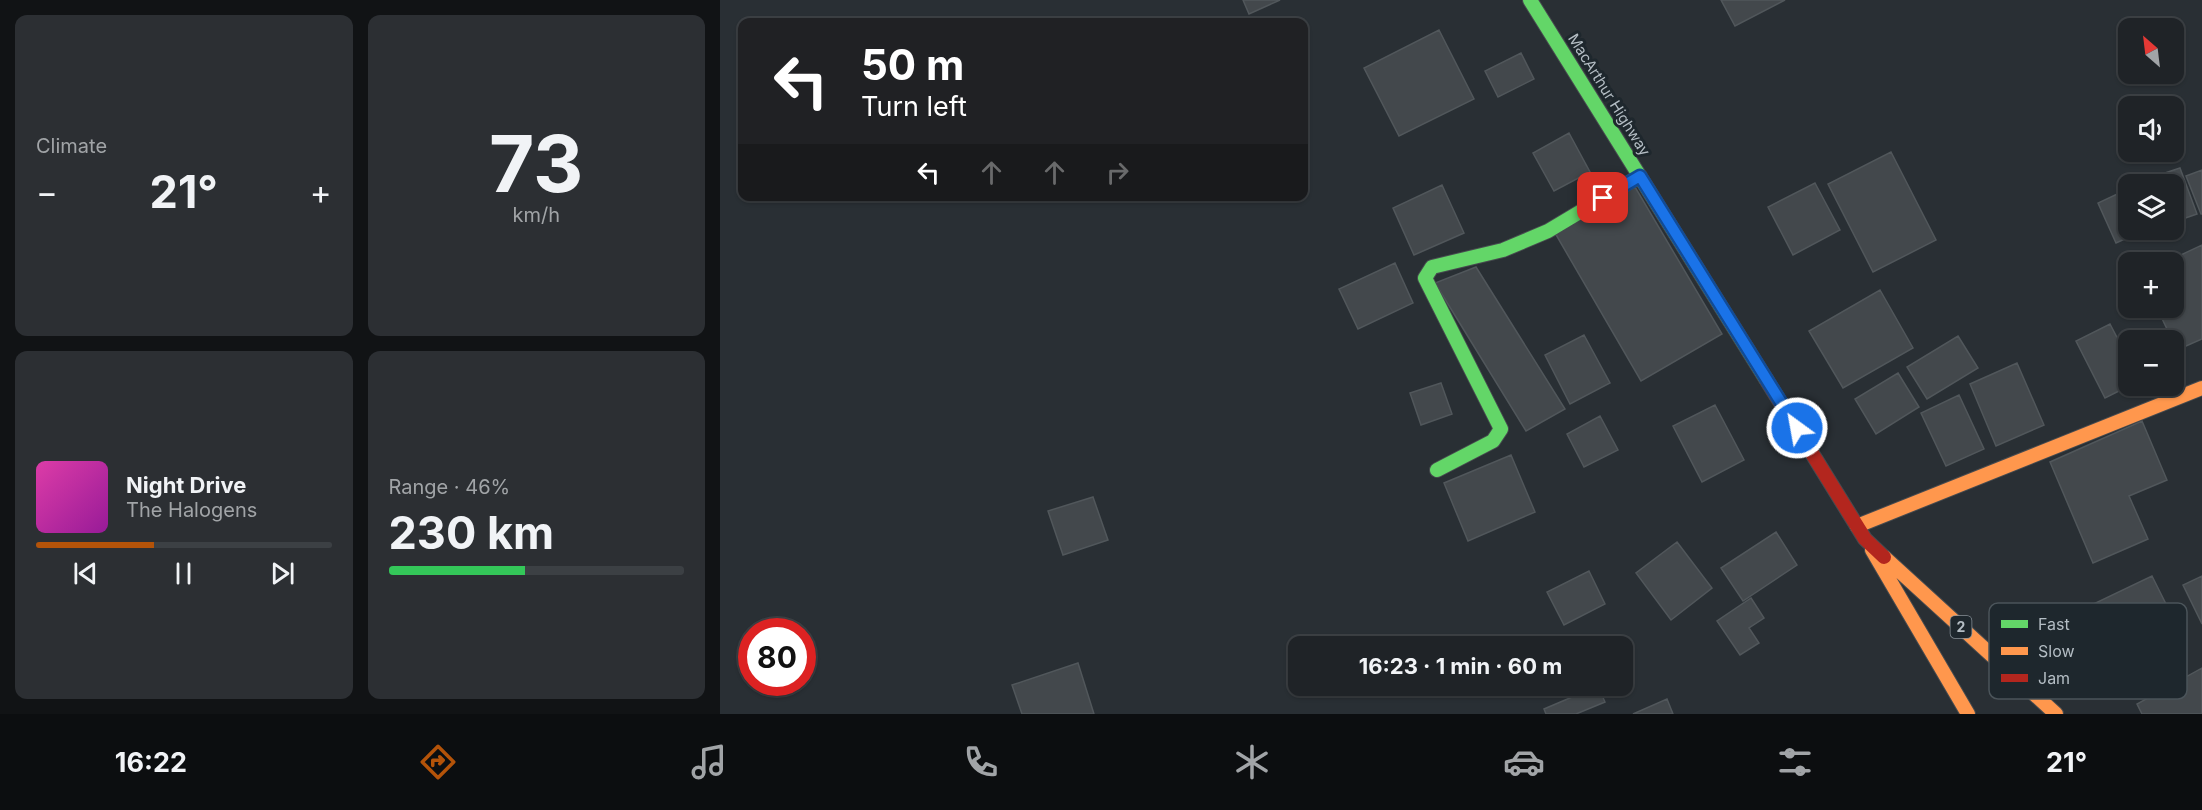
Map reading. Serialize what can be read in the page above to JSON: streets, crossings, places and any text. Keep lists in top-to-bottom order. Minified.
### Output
{"streets":{"main road":["MacArthur Highway","2"]},"legend":["Fast","Slow","Jam"],"north":"top left","page":{"tile":["Climate",["73","km/h"],["Range · 46%","230 km"]],"map_buttons":["+","−"],"turn":["50 m","Turn left"],"heat":["−","21°","+"],"song":["Night Drive","The Halogens"],"limit":"80","trip":"16:23 · 1 min · 60 m","tabs":["16:22","21°"]}}
